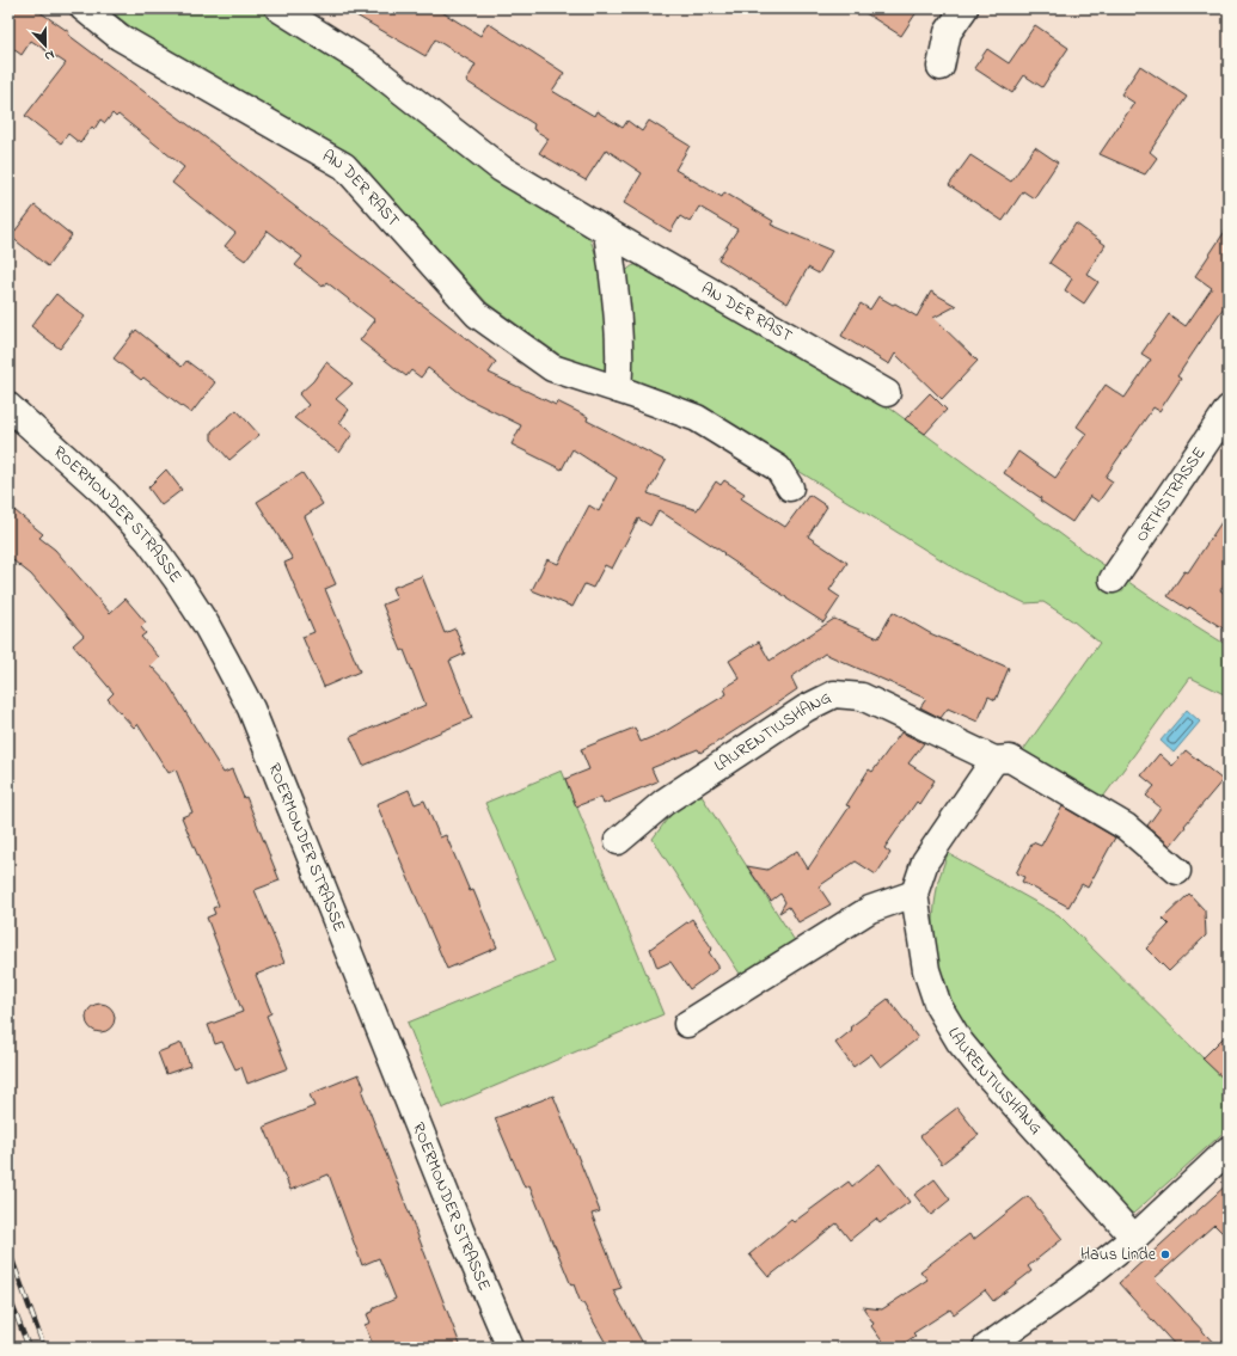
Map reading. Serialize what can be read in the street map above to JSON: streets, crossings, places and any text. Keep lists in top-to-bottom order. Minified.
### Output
{"streets":{"street":["AN DER RAST","ORTHSTRASSE","ROERMONDER STRASSE","LAURENTIUSHANG"]},"places":["Haus Linde"],"north":"bottom"}
